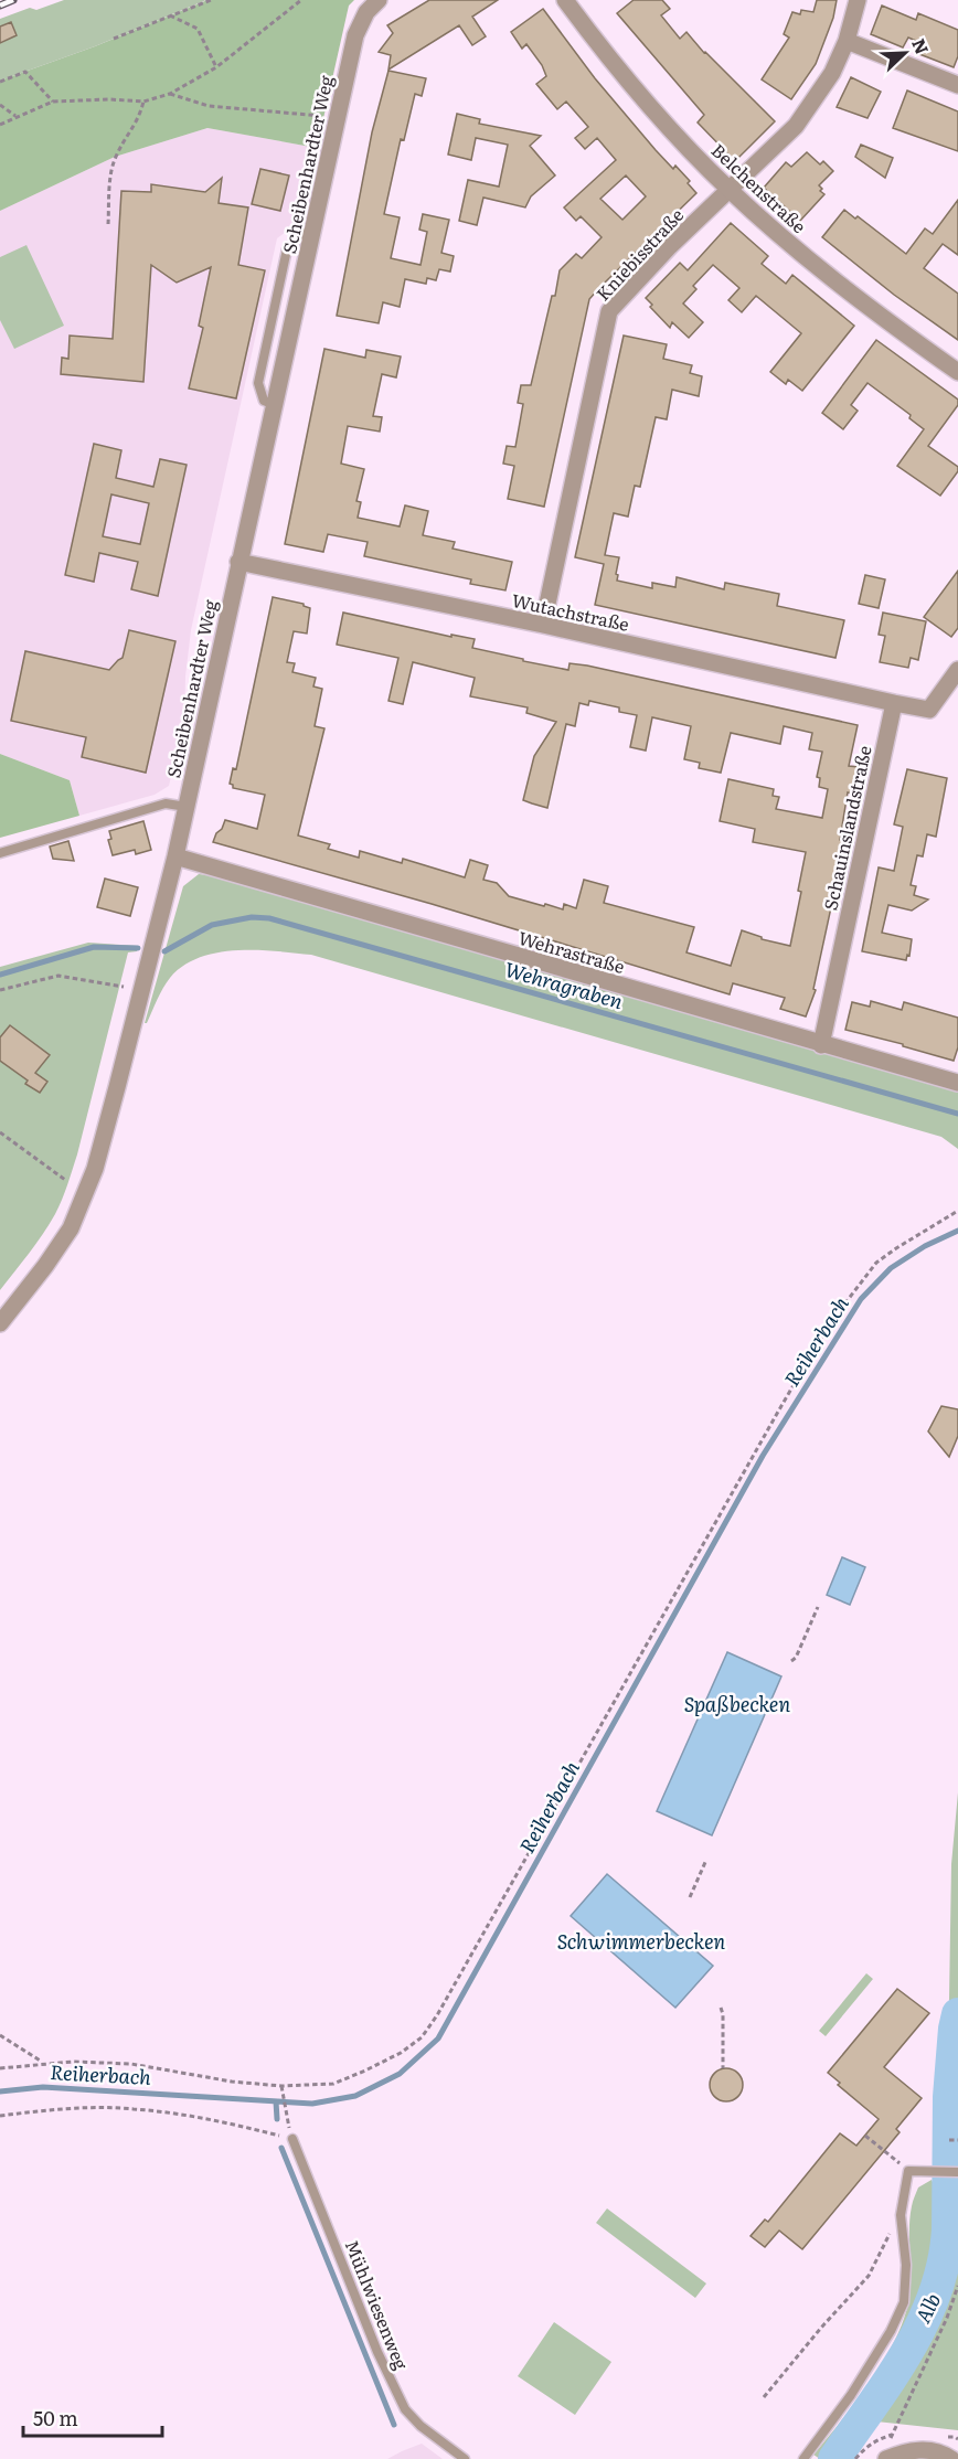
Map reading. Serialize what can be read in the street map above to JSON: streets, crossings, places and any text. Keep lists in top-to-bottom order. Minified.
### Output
{"streets":{"street":["Scheibenhardter Weg","Belchenstraße","Kniebisstraße","Wutachstraße","Schauinslandstraße","Wehrastraße"],"lane":["Mühlwiesenweg"]},"crossings":[["Scheibenhardter Weg","Wutachstraße"],["Scheibenhardter Weg","Wehrastraße"],["Belchenstraße","Kniebisstraße"],["Kniebisstraße","Wutachstraße"],["Wutachstraße","Schauinslandstraße"],["Schauinslandstraße","Wehrastraße"]],"water":["Wehragraben","Reiherbach","Spaßbecken","Schwimmerbecken","Alb"],"scale_bar":"50 m","north":"top right"}
